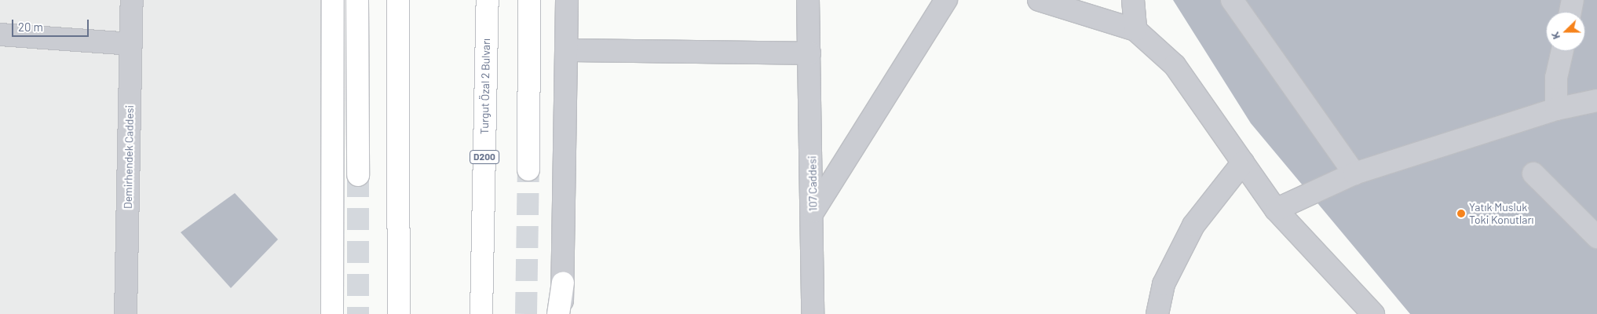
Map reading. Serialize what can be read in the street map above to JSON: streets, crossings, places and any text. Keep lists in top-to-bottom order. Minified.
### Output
{"streets":{"highway":["Turgut Özal 2 Bulvarı","D200"],"street":["Demirhendek Caddesi","107 Caddesi"]},"places":["Yatık Musluk Toki Konutları"],"scale_bar":"20 m","north":"left"}
